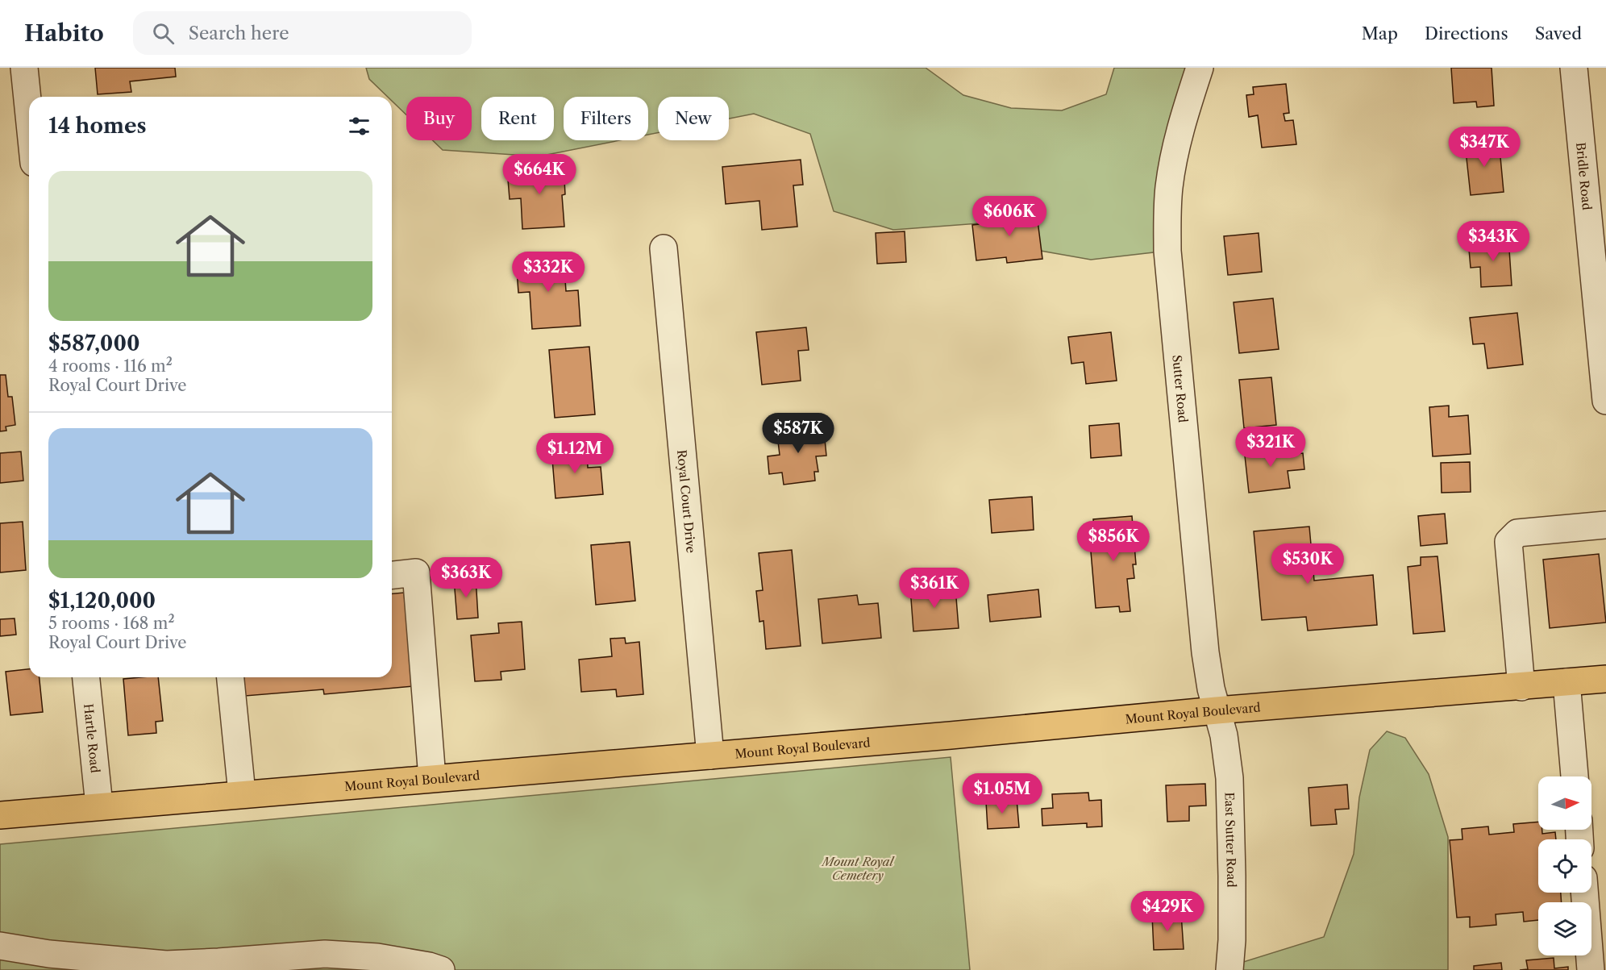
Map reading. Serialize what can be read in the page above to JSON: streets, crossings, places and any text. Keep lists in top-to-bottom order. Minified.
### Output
{"streets":{"main road":["Mount Royal Boulevard"],"street":["Bridle Road","Sutter Road","Royal Court Drive","Hartle Road","East Sutter Road"]},"crossings":[["Sutter Road","Mount Royal Boulevard"],["Sutter Road","East Sutter Road"],["Royal Court Drive","Mount Royal Boulevard"],["Mount Royal Boulevard","Hartle Road"],["Mount Royal Boulevard","East Sutter Road"]],"parks":["Mount Royal Cemetery"],"north":"right","page":{"header":"Habito","search":"Search here","nav":["Map","Directions","Saved"],"chip":["Buy","Rent","Filters","New"],"heading":"14 homes","price":["$347K","$664K","$606K","$343K","$332K","$587K","$321K","$1.12M","$856K","$530K","$363K","$361K","$1.05M","$429K"],"list":[{"name":"$587,000","note":"4 rooms · 116 m² · Royal Court Drive"},{"name":"$1,120,000","note":"5 rooms · 168 m² · Royal Court Drive"}]}}
